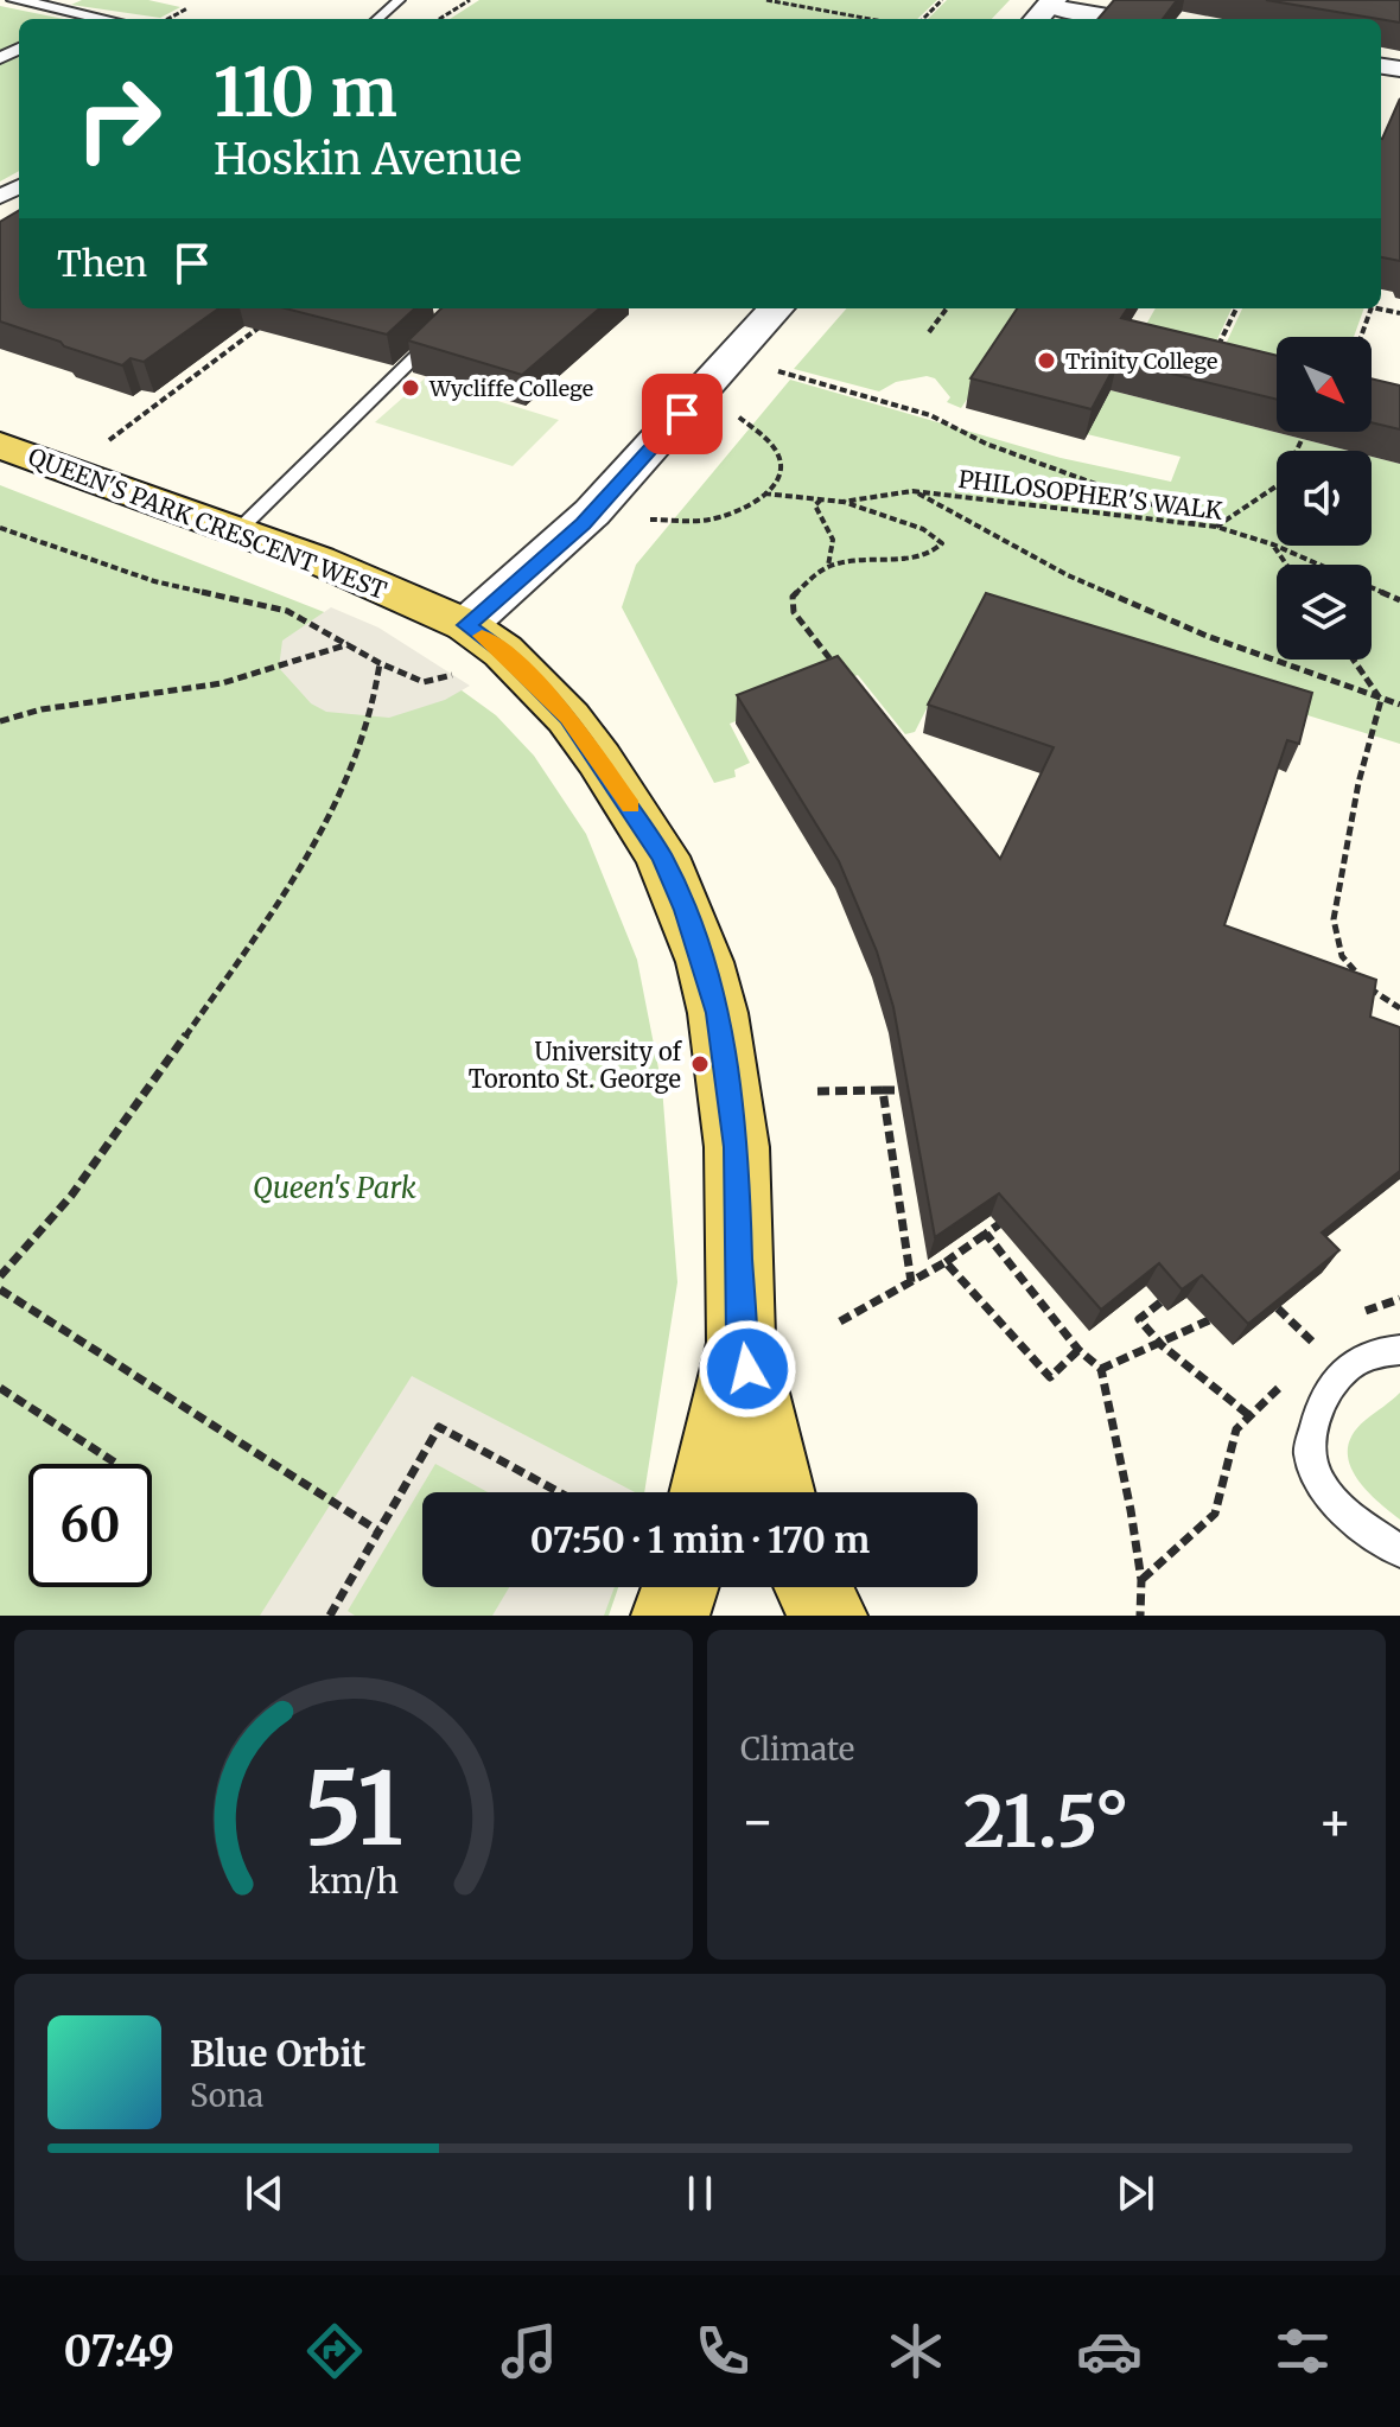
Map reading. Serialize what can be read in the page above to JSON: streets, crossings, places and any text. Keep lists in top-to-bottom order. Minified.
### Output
{"streets":{"main road":["QUEEN'S PARK CRESCENT WEST"],"path":["PHILOSOPHER'S WALK"]},"parks":["Queen's Park"],"places":["Trinity College","Wycliffe College","University of Toronto St. George"],"north":"bottom right","page":{"turn":["110 m","Hoskin Avenue"],"then":"Then","limit":"60","trip":"07:50 · 1 min · 170 m","tile":"Climate","heat":["−","21.5°","+"],"song":["Blue Orbit","Sona"],"tabs":"07:49","gauge":["51","km/h"]}}
